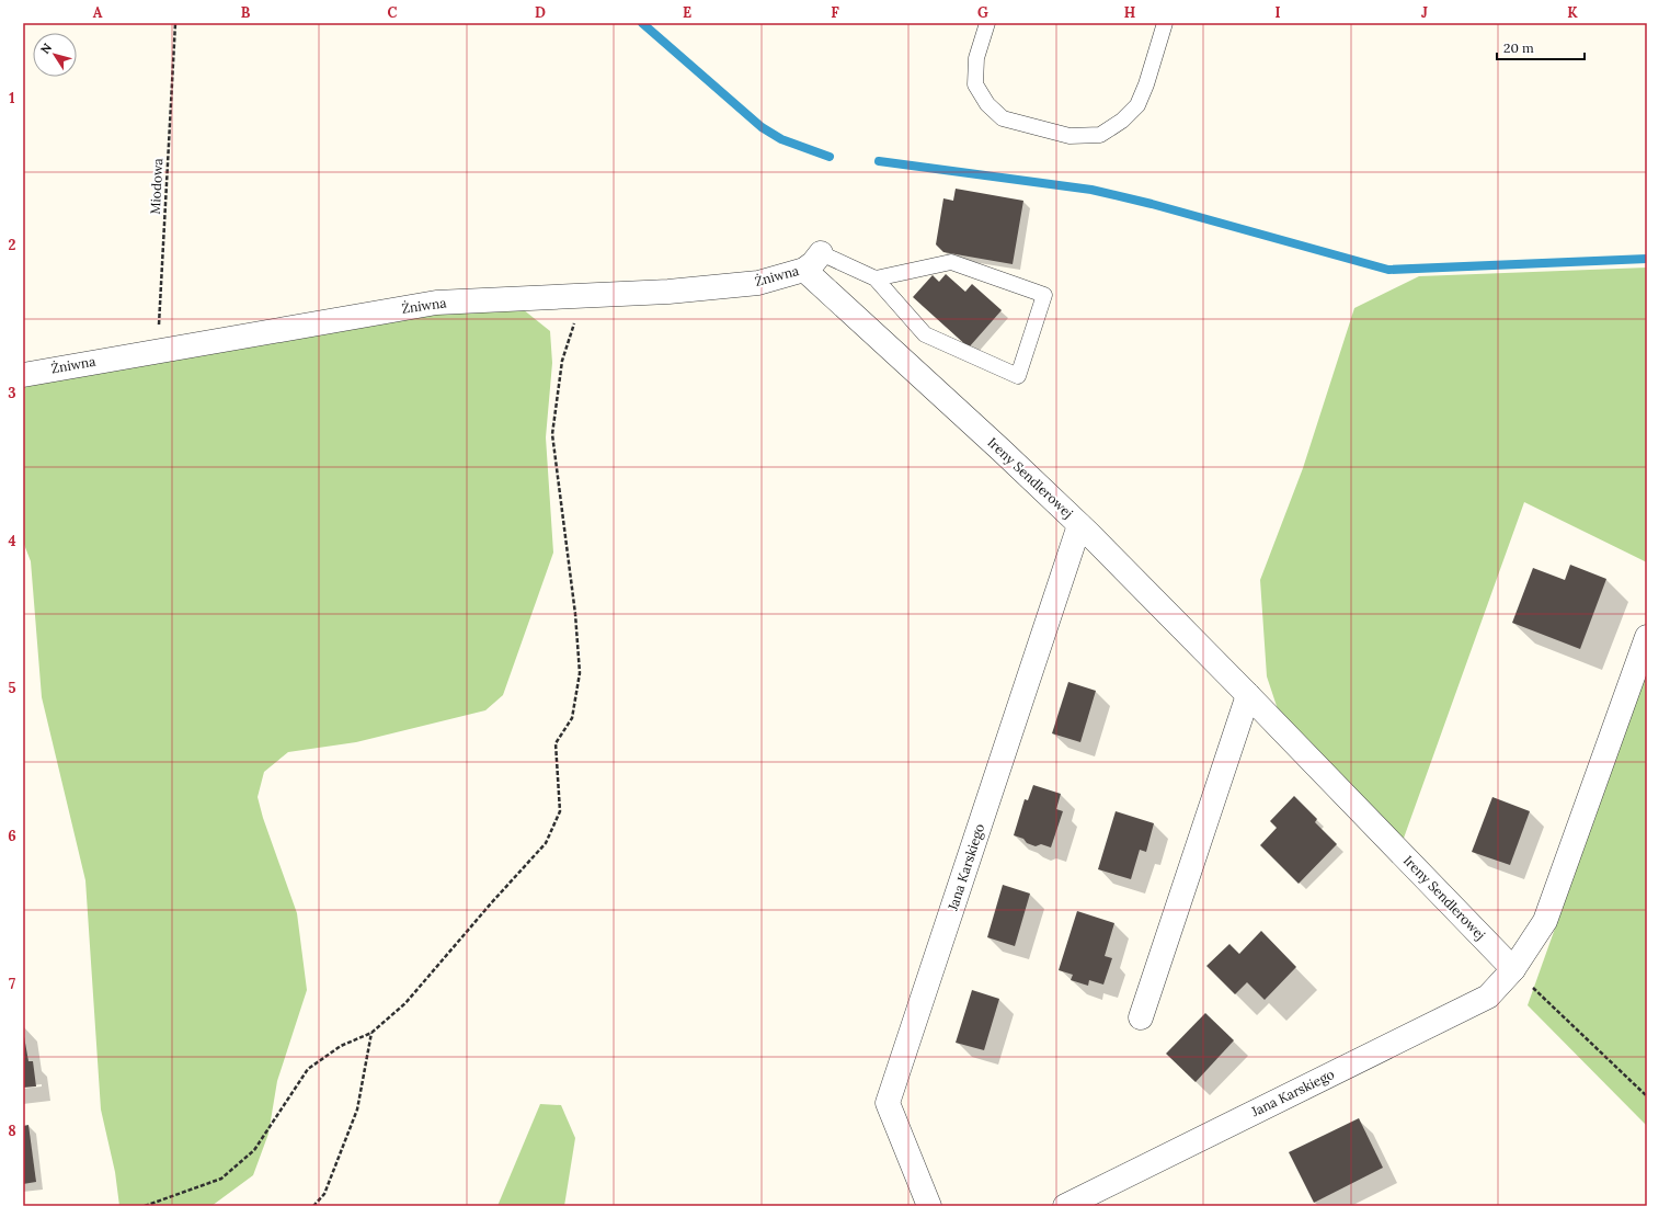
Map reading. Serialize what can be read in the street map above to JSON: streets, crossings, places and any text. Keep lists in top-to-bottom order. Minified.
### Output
{"streets":{"street":["Żniwna","Ireny Sendlerowej","Jana Karskiego"],"path":["Miodowa"]},"crossings":[["Miodowa","Żniwna"],["Żniwna","Ireny Sendlerowej"],["Ireny Sendlerowej","Jana Karskiego"]],"scale_bar":"20 m","north":"top left","grid":{"columns":["A","B","C","D","E","F","G","H","I","J","K"],"rows":["1","2","3","4","5","6","7","8"]}}
